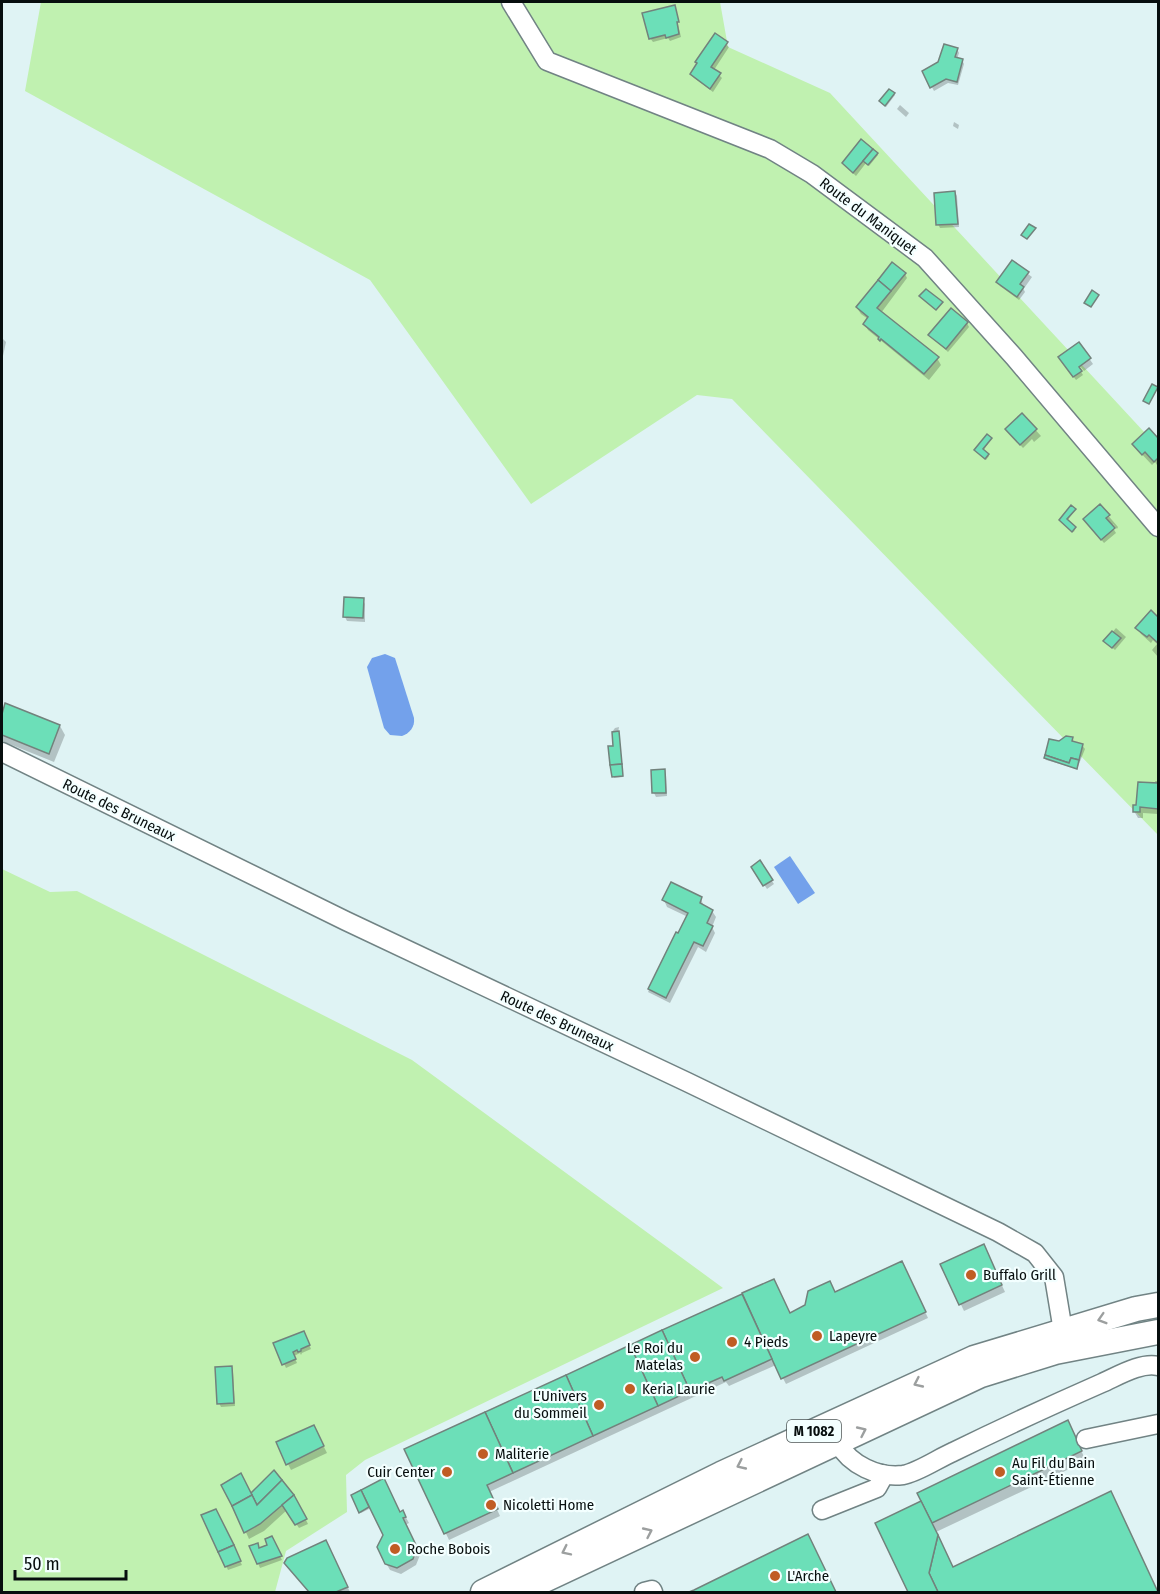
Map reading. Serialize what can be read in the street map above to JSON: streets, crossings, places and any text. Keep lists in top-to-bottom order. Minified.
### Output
{"streets":{"main road":["M 1082"],"street":["Route du Maniquet","Route des Bruneaux"]},"crossings":[["Route des Bruneaux","M 1082"]],"places":["Buffalo Grill","Lapeyre","4 Pieds","Le Roi du Matelas","Keria Laurie","L'Univers du Sommeil","Maliterie","Cuir Center","Au Fil du Bain Saint-Étienne","Nicoletti Home","Roche Bobois","L'Arche"],"scale_bar":"50 m"}
